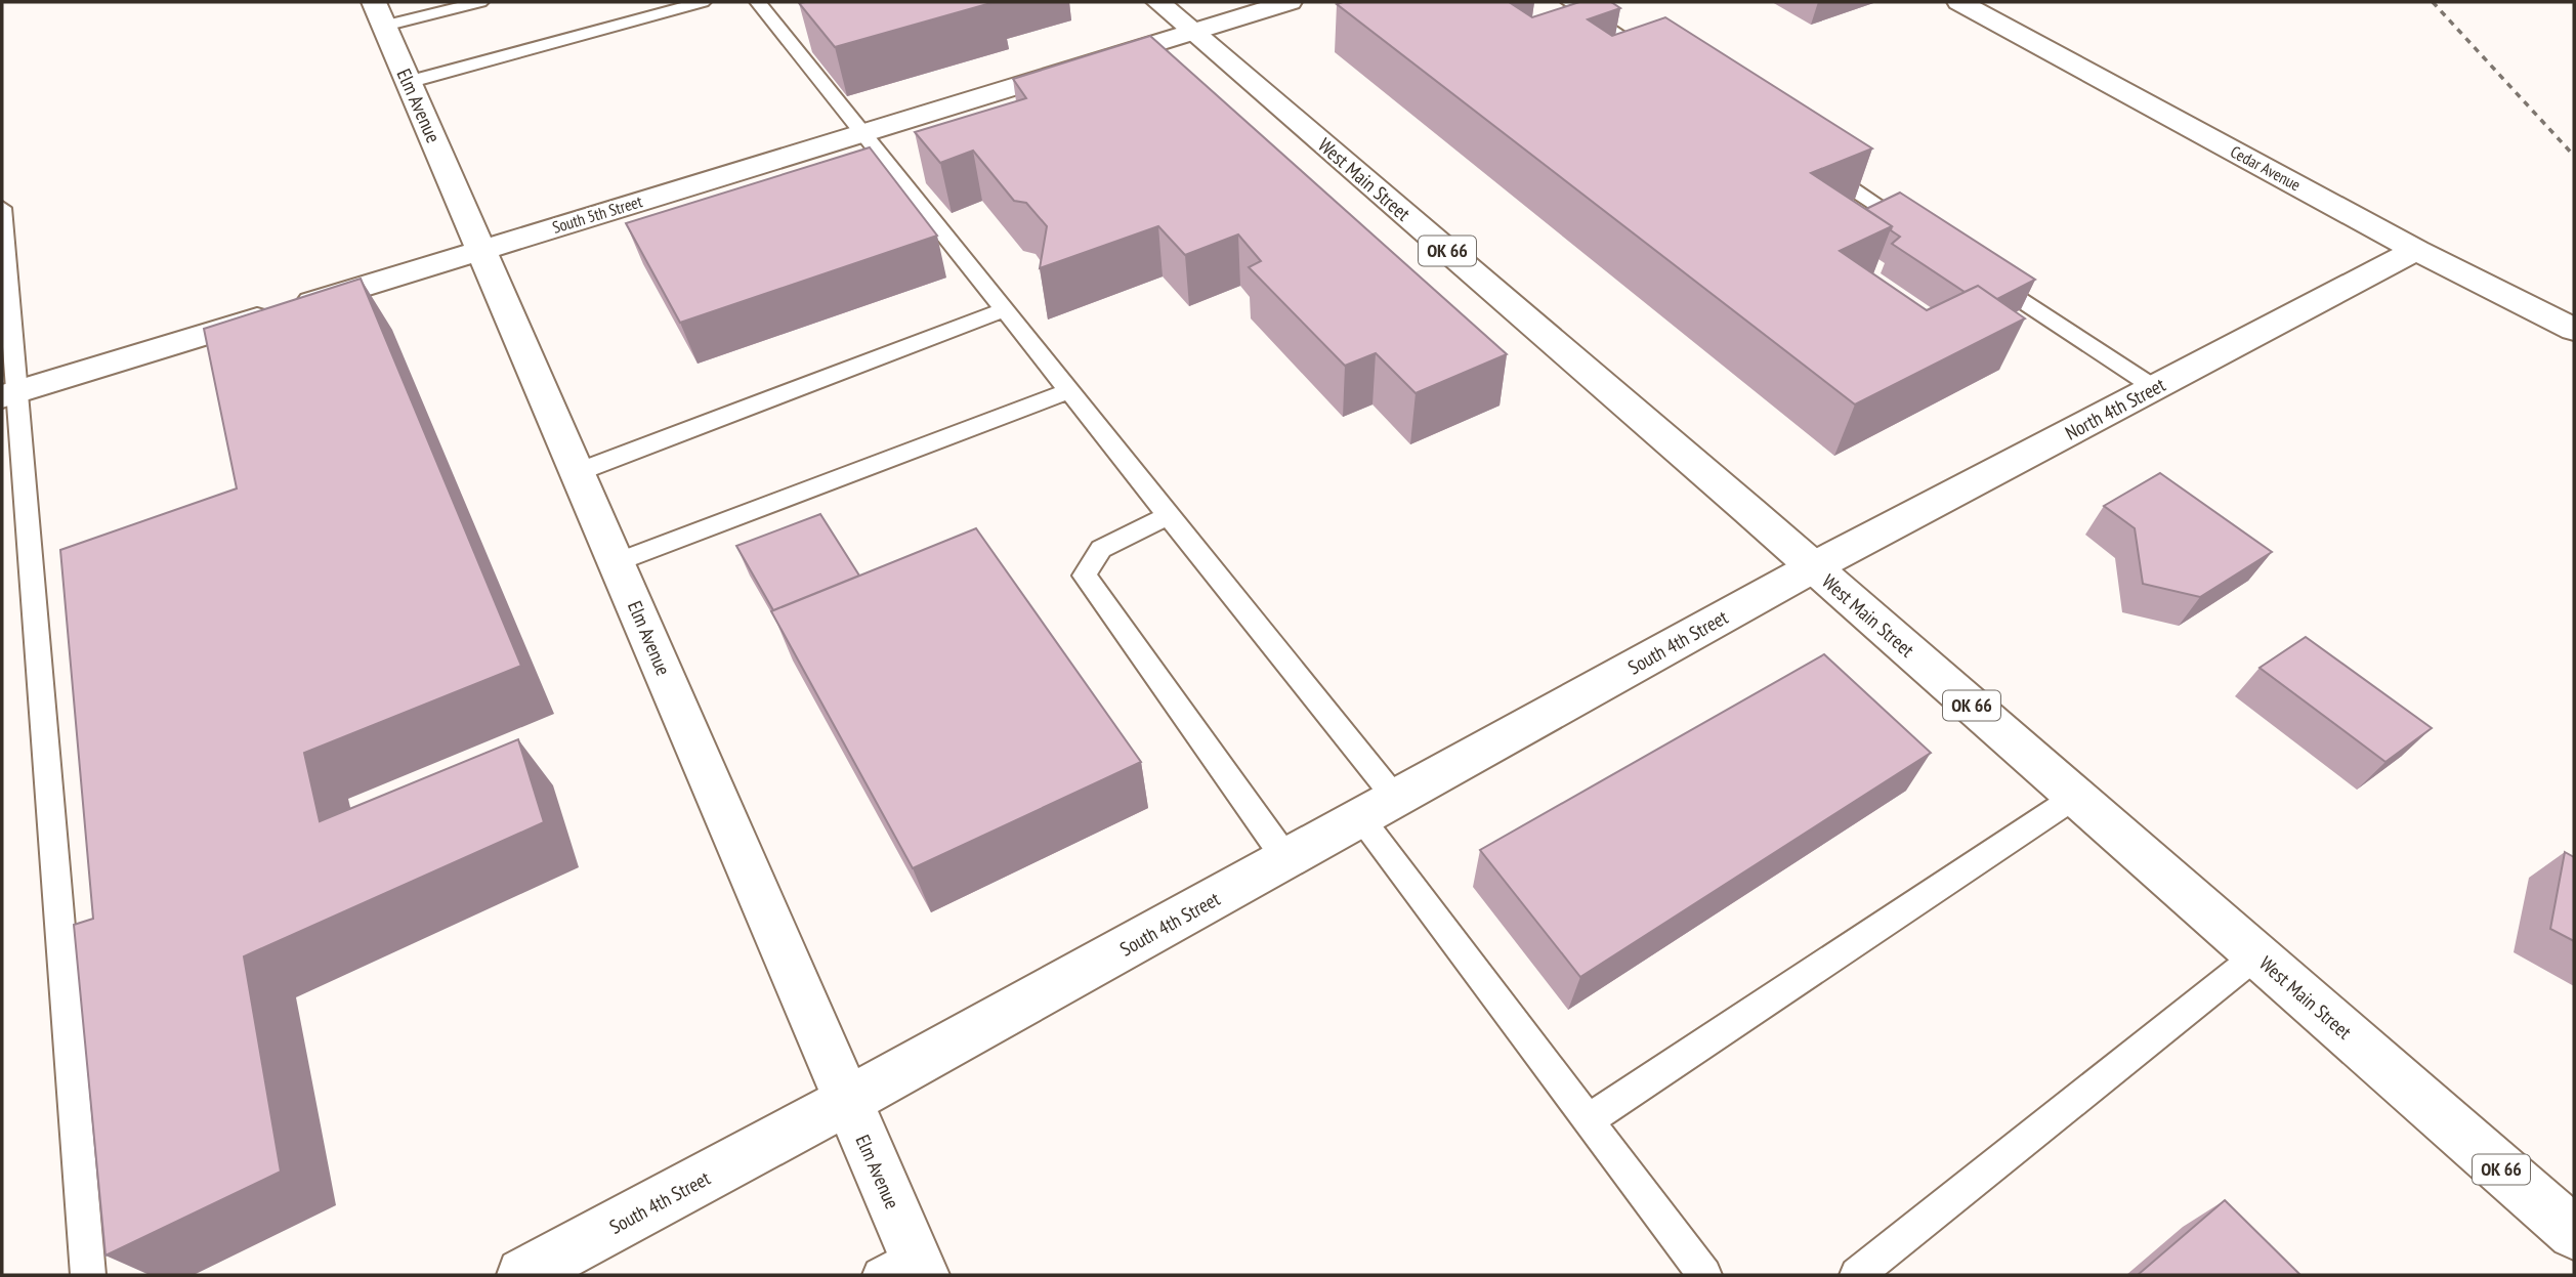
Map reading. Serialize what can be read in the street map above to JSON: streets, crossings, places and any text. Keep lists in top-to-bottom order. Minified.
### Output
{"streets":{"street":["Elm Avenue","Cedar Avenue","West Main Street","South 5th Street","OK 66","North 4th Street","South 4th Street"]},"crossings":[["Elm Avenue","South 5th Street"],["Elm Avenue","South 4th Street"],["Cedar Avenue","North 4th Street"],["West Main Street","South 5th Street"],["West Main Street","North 4th Street"],["West Main Street","South 4th Street"],["North 4th Street","South 4th Street"]]}
